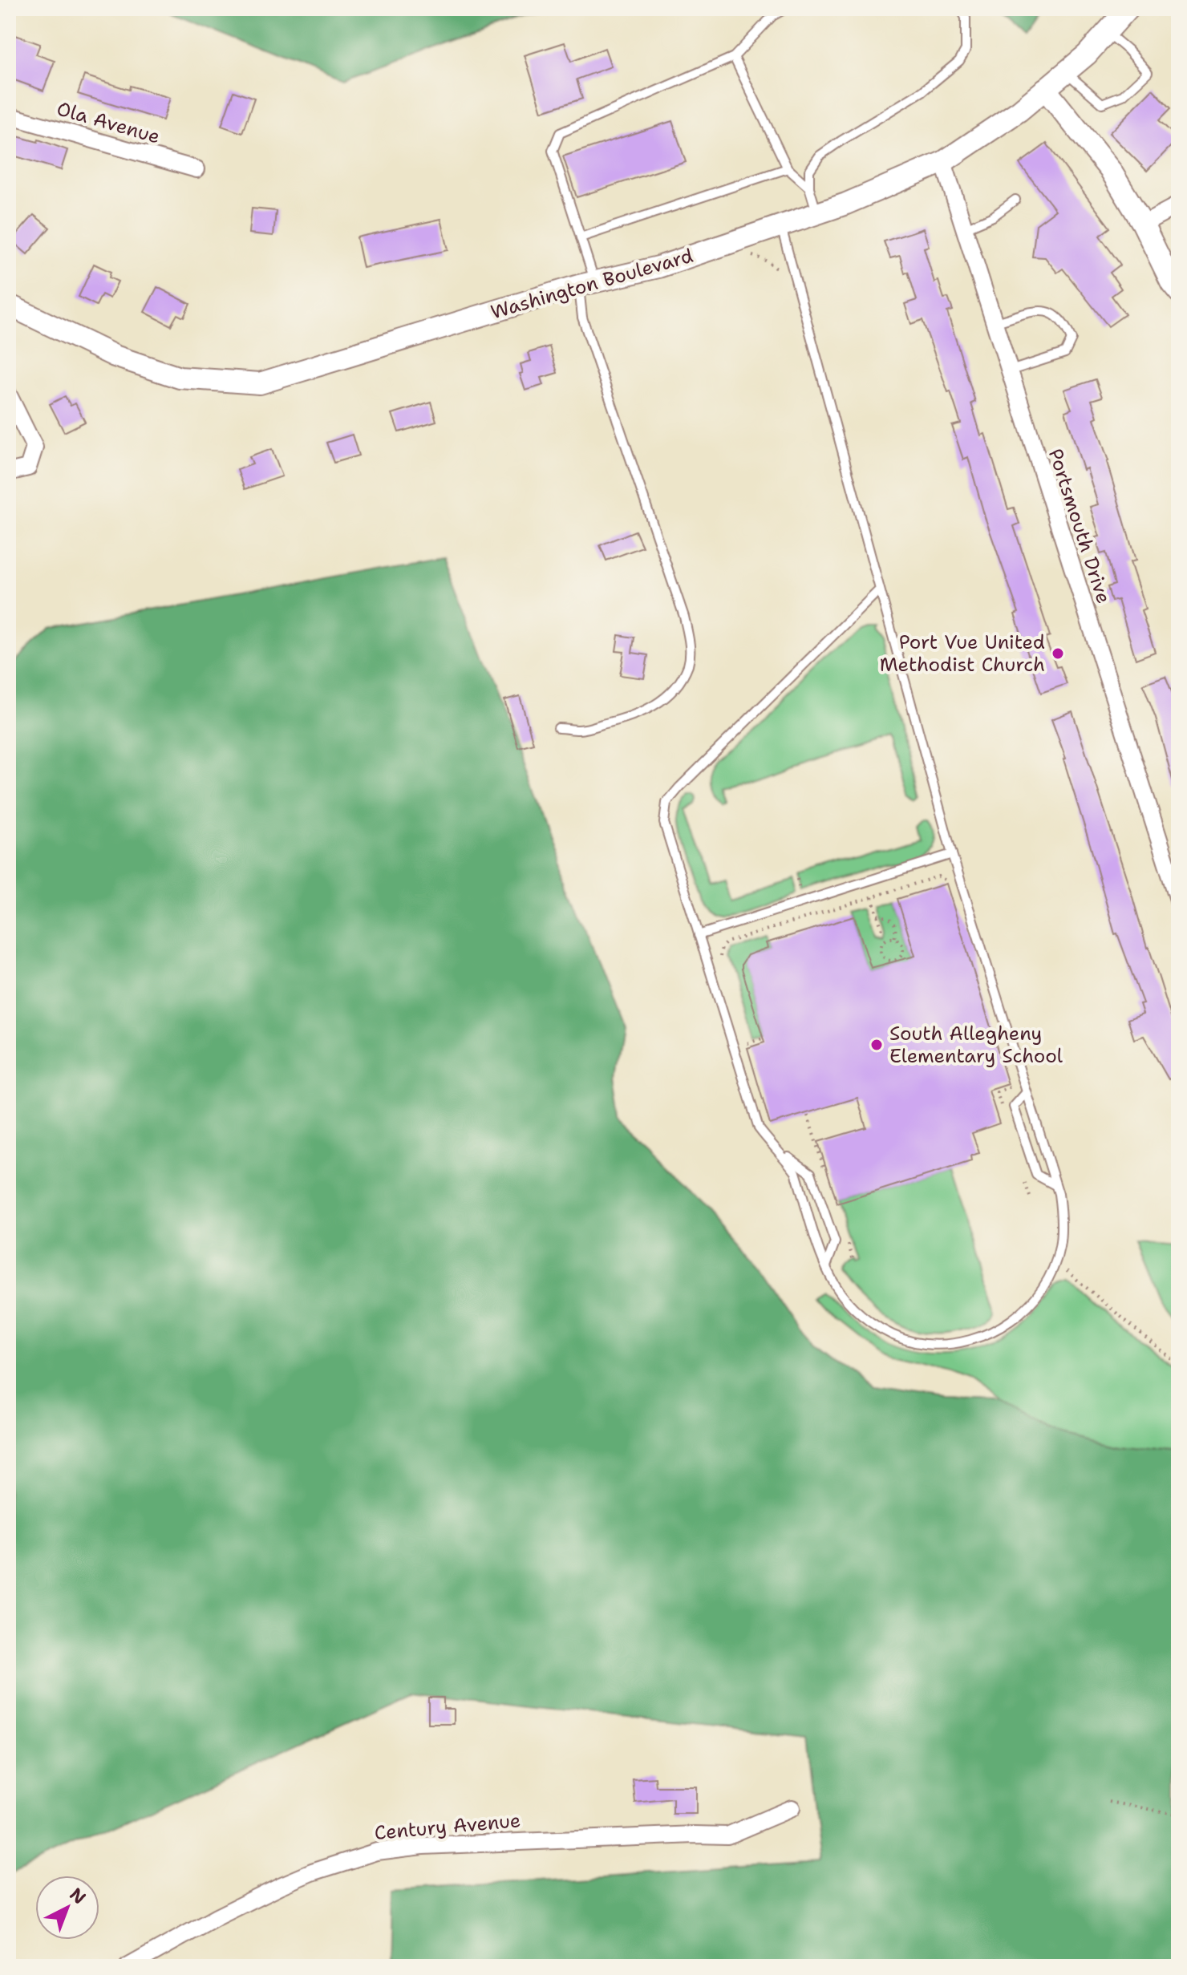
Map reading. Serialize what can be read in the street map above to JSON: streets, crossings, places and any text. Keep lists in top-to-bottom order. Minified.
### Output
{"streets":{"street":["Ola Avenue","Washington Boulevard","Portsmouth Drive","Century Avenue"]},"crossings":[["Washington Boulevard","Portsmouth Drive"]],"places":["Port Vue United Methodist Church","South Allegheny Elementary School"],"north":"top right"}
